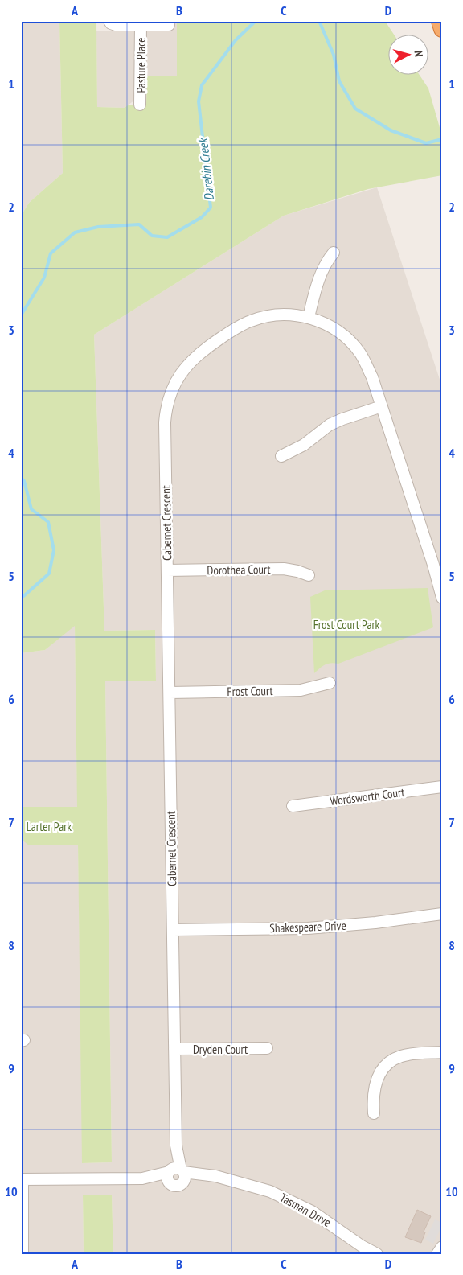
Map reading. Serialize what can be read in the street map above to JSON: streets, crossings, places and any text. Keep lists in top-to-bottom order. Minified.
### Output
{"streets":{"street":["Pasture Place","Cabernet Crescent","Dorothea Court","Frost Court","Wordsworth Court","Shakespeare Drive","Dryden Court","Tasman Drive"]},"crossings":[["Cabernet Crescent","Dorothea Court"],["Cabernet Crescent","Frost Court"],["Cabernet Crescent","Shakespeare Drive"],["Cabernet Crescent","Dryden Court"],["Cabernet Crescent","Tasman Drive"]],"water":["Darebin Creek"],"parks":["Frost Court Park","Larter Park"],"north":"right","grid":{"columns":["A","B","C","D"],"rows":["1","2","3","4","5","6","7","8","9","10"]}}
